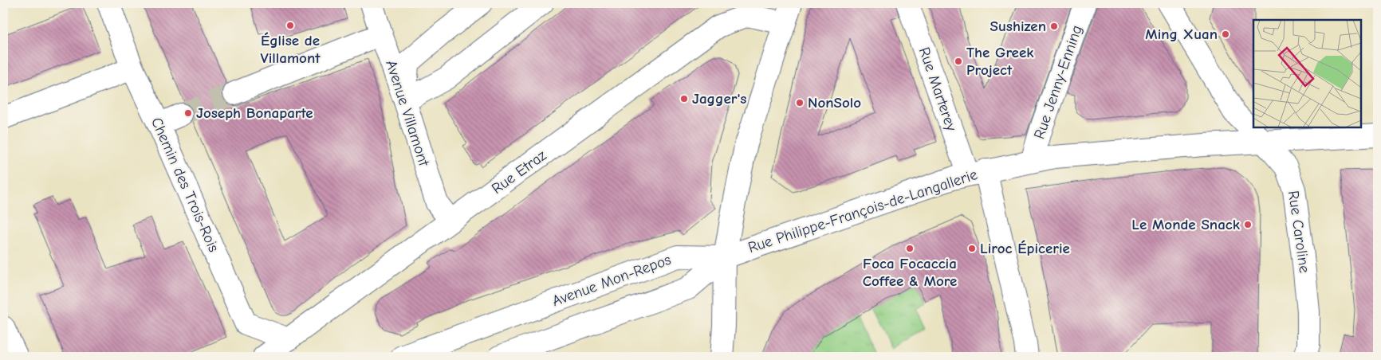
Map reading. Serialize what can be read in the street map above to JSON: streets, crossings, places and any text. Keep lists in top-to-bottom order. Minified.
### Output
{"streets":{"street":["Rue Jenny-Enning","Rue Marterey","Avenue Villamont","Rue Etraz","Chemin des Trois-Rois","Rue Philippe-François-de-Langallerie","Rue Caroline","Avenue Mon-Repos"]},"crossings":[["Rue Jenny-Enning","Rue Philippe-François-de-Langallerie"],["Rue Marterey","Rue Philippe-François-de-Langallerie"],["Avenue Villamont","Rue Etraz"],["Rue Etraz","Chemin des Trois-Rois"],["Rue Philippe-François-de-Langallerie","Rue Caroline"],["Rue Philippe-François-de-Langallerie","Avenue Mon-Repos"]],"places":["Église de Villamont","Sushizen","Ming Xuan","The Greek Project","Jagger's","NonSolo","Joseph Bonaparte","Le Monde Snack","Foca Focaccia Coffee & More","Liroc Épicerie"]}
